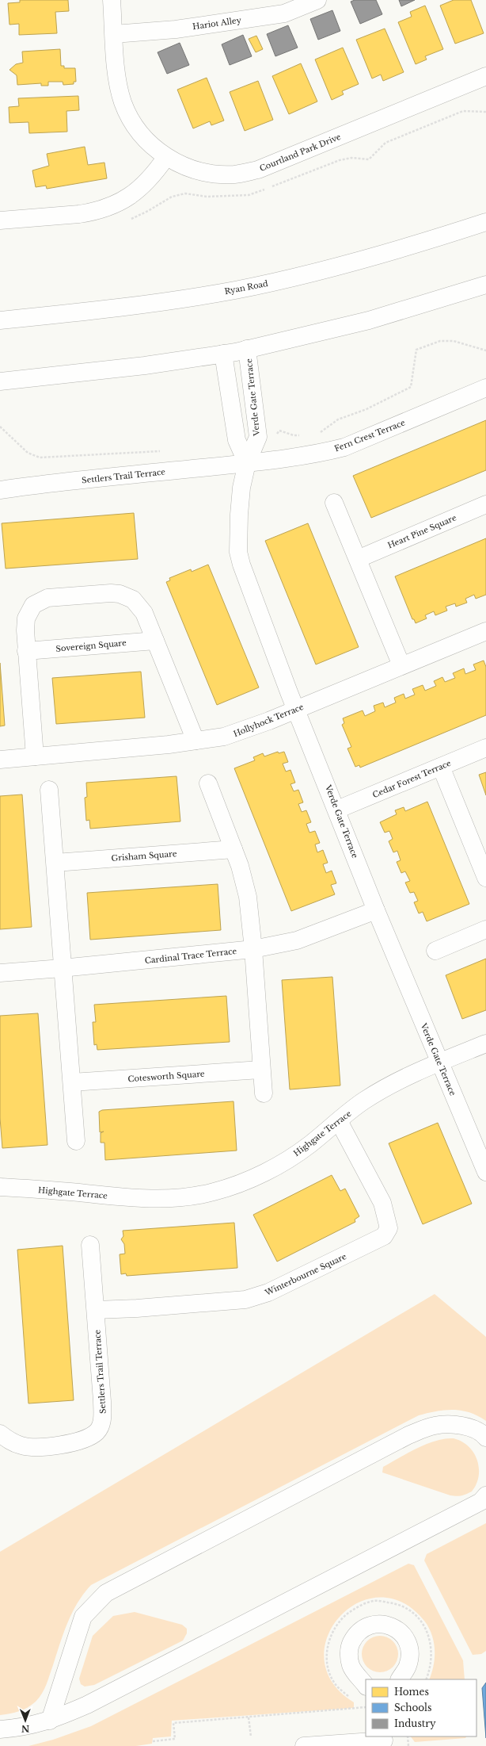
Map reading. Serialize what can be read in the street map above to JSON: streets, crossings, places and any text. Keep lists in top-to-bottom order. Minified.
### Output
{"streets":{"street":["Hariot Alley","Courtland Park Drive","Ryan Road","Verde Gate Terrace","Fern Crest Terrace","Settlers Trail Terrace","Heart Pine Square","Sovereign Square","Hollyhock Terrace","Cedar Forest Terrace","Grisham Square","Cardinal Trace Terrace","Cotesworth Square","Highgate Terrace","Winterbourne Square"]},"crossings":[["Hariot Alley","Courtland Park Drive"],["Verde Gate Terrace","Fern Crest Terrace"],["Verde Gate Terrace","Settlers Trail Terrace"],["Verde Gate Terrace","Hollyhock Terrace"],["Verde Gate Terrace","Cedar Forest Terrace"],["Verde Gate Terrace","Cardinal Trace Terrace"],["Verde Gate Terrace","Highgate Terrace"],["Fern Crest Terrace","Settlers Trail Terrace"],["Settlers Trail Terrace","Winterbourne Square"],["Highgate Terrace","Winterbourne Square"]],"legend":["Homes","Schools","Industry"],"north":"bottom"}
